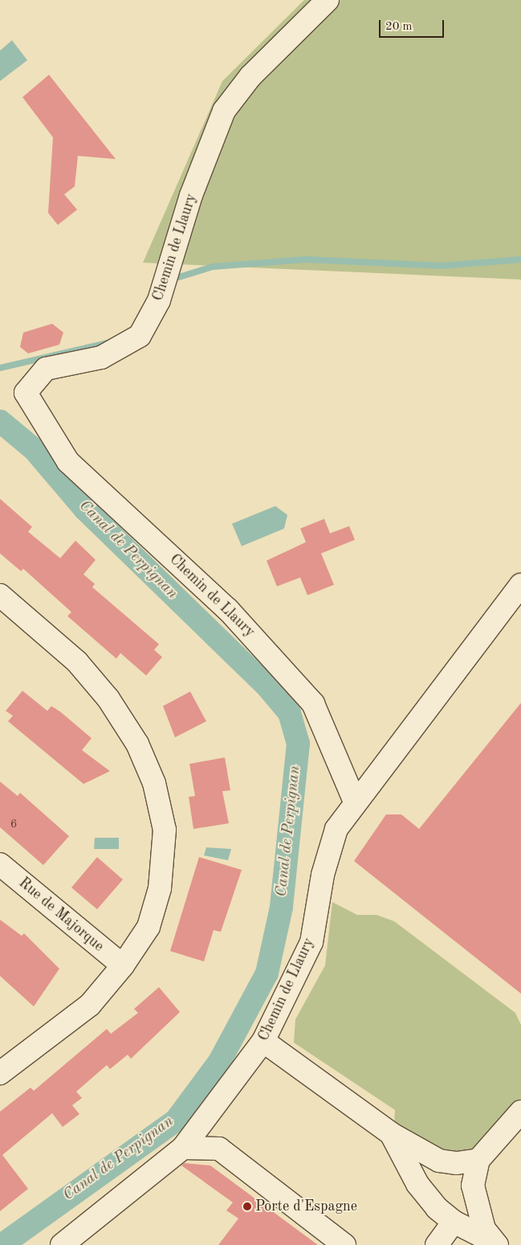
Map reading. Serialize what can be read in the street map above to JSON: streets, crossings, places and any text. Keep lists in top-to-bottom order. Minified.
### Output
{"streets":{"street":["Chemin de Llaury","Rue de Majorque"]},"water":["Canal de Perpignan"],"places":["Porte d'Espagne"],"house_numbers":["6"],"scale_bar":"20 m"}
